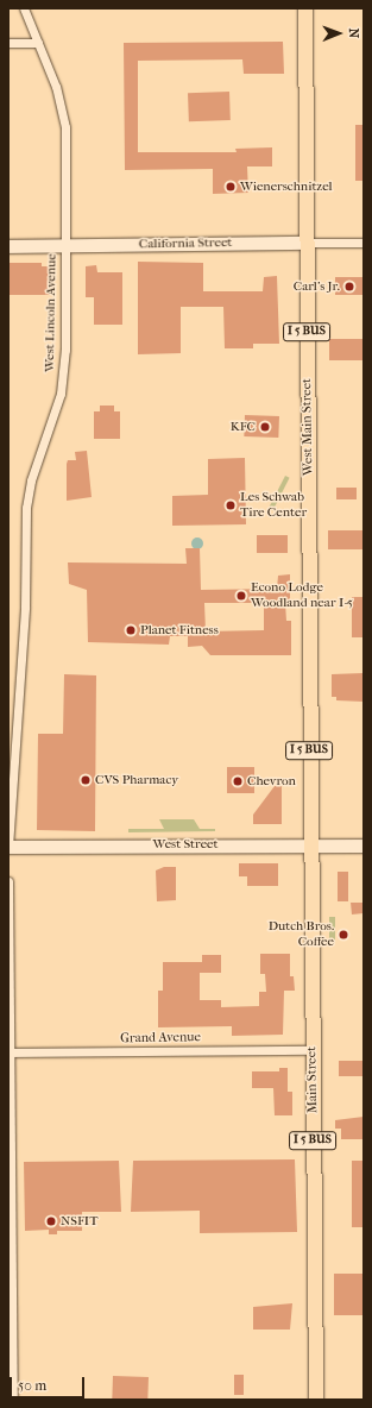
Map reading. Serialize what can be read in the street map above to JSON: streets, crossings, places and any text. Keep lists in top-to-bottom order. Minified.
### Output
{"streets":{"main road":["California Street","I 5 BUS","West Main Street","West Street","Main Street"],"street":["West Lincoln Avenue","Grand Avenue"]},"crossings":[["California Street","West Lincoln Avenue"],["California Street","West Main Street"],["West Lincoln Avenue","West Street"],["West Main Street","West Street"],["West Main Street","Main Street"],["West Street","Main Street"],["Grand Avenue","Main Street"]],"places":["Wienerschnitzel","Carl's Jr.","KFC","Les Schwab Tire Center","Econo Lodge Woodland near I-5","Planet Fitness","CVS Pharmacy","Chevron","Dutch Bros. Coffee","NSFIT"],"scale_bar":"50 m","north":"right"}
